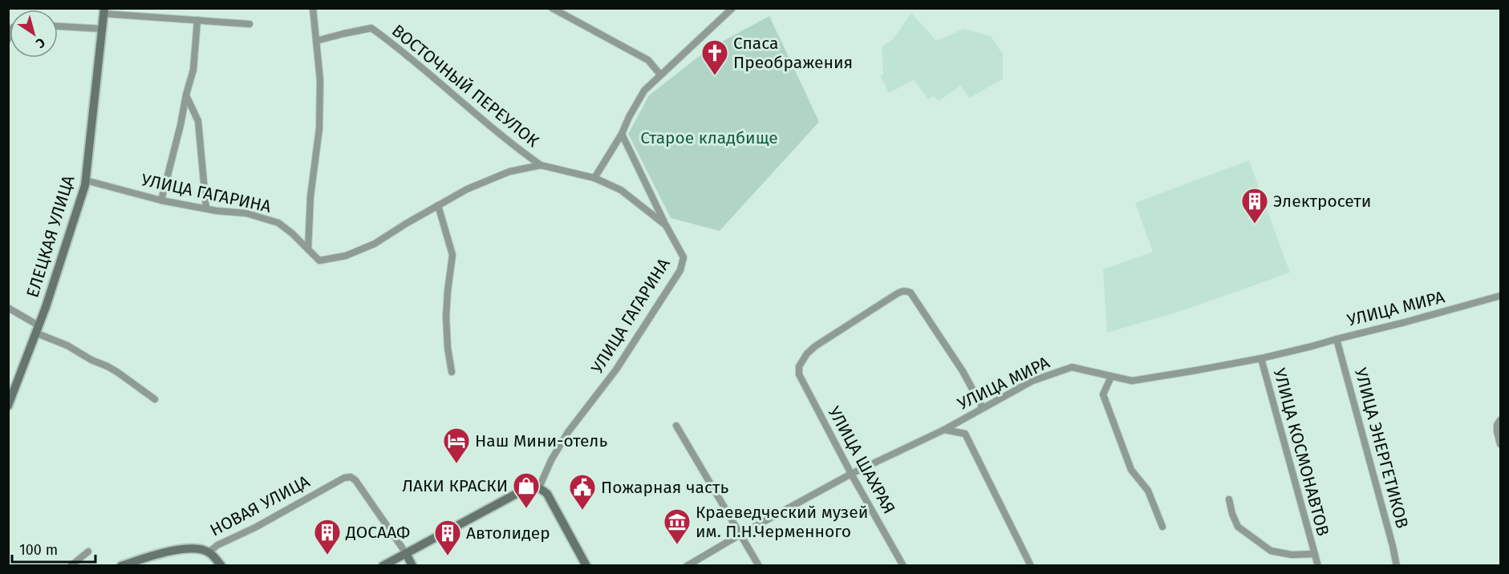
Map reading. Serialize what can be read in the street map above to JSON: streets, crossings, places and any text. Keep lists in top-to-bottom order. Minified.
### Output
{"streets":{"main road":["ЕЛЕЦКАЯ УЛИЦА","НОВАЯ УЛИЦА"],"street":["ВОСТОЧНЫЙ ПЕРЕУЛОК","УЛИЦА ГАГАРИНА","УЛИЦА МИРА","УЛИЦА ЭНЕРГЕТИКОВ","УЛИЦА КОСМОНАВТОВ","УЛИЦА ШАХРАЯ"]},"crossings":[["ВОСТОЧНЫЙ ПЕРЕУЛОК","УЛИЦА ГАГАРИНА"],["УЛИЦА ГАГАРИНА","ЕЛЕЦКАЯ УЛИЦА"],["УЛИЦА МИРА","УЛИЦА ЭНЕРГЕТИКОВ"],["УЛИЦА МИРА","УЛИЦА КОСМОНАВТОВ"],["УЛИЦА МИРА","УЛИЦА ШАХРАЯ"]],"parks":["Старое кладбище"],"places":{"church":["Спаса Преображения"],"building":["Электросети","ДОСААФ","Автолидер"],"hotel":["Наш Мини-отель"],"shop":["ЛАКИ КРАСКИ"],"public building":["Пожарная часть"],"museum":["Краеведческий музей им. П.Н.Черменного"]},"scale_bar":"100 m","north":"bottom right"}
